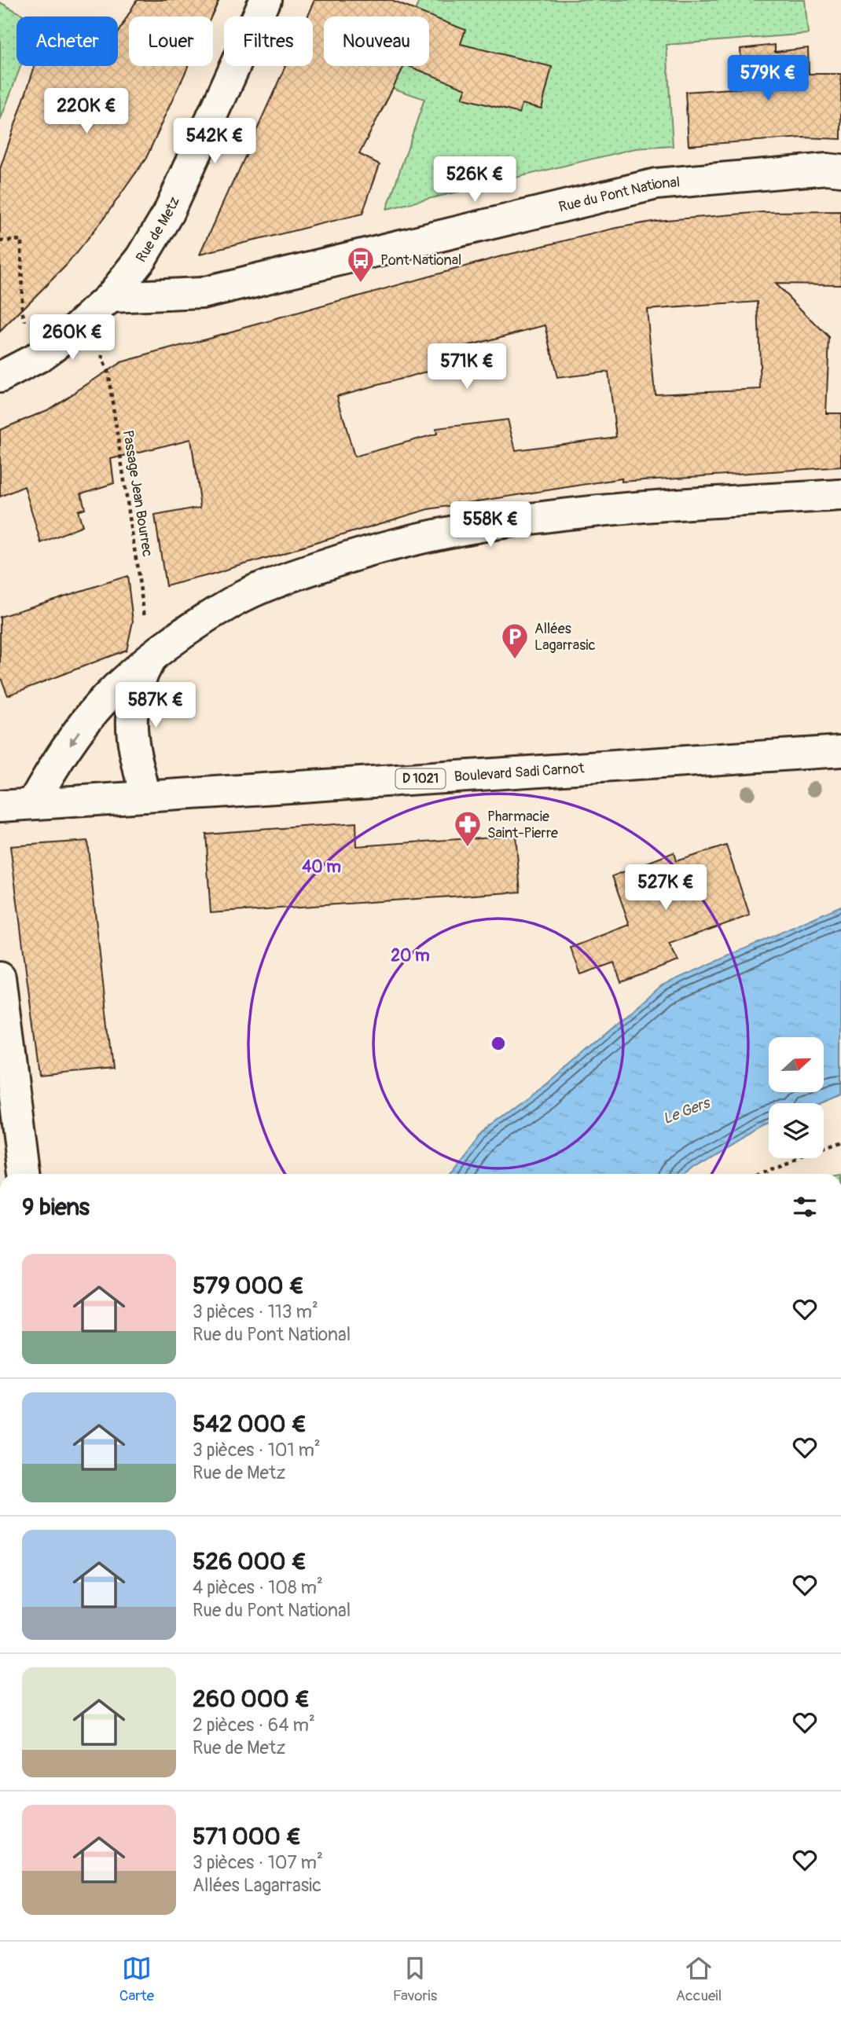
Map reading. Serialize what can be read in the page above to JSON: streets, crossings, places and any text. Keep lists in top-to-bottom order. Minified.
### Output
{"streets":{"street":["Rue du Pont National","Rue de Metz","Boulevard Sadi Carnot","D 1021"],"path":["Passage Jean Bourrec"]},"crossings":[["Rue du Pont National","Rue de Metz"]],"water":["Le Gers"],"places":{"bus stop":["Pont National"],"parking":["Allées Lagarrasic"],"pharmacy":["Pharmacie Saint-Pierre"]},"north":"right","page":{"chip":["Acheter","Louer","Filtres","Nouveau"],"price":["579K €","220K €","542K €","526K €","260K €","571K €","558K €","587K €","527K €"],"heading":"9 biens","list":[{"name":"579 000 €","note":"3 pièces · 113 m² · Rue du Pont National"},{"name":"542 000 €","note":"3 pièces · 101 m² · Rue de Metz"},{"name":"526 000 €","note":"4 pièces · 108 m² · Rue du Pont National"},{"name":"260 000 €","note":"2 pièces · 64 m² · Rue de Metz"},{"name":"571 000 €","note":"3 pièces · 107 m² · Allées Lagarrasic"}],"tabs":["Carte","Favoris","Accueil"]},"rings":["40 m","20 m"]}
